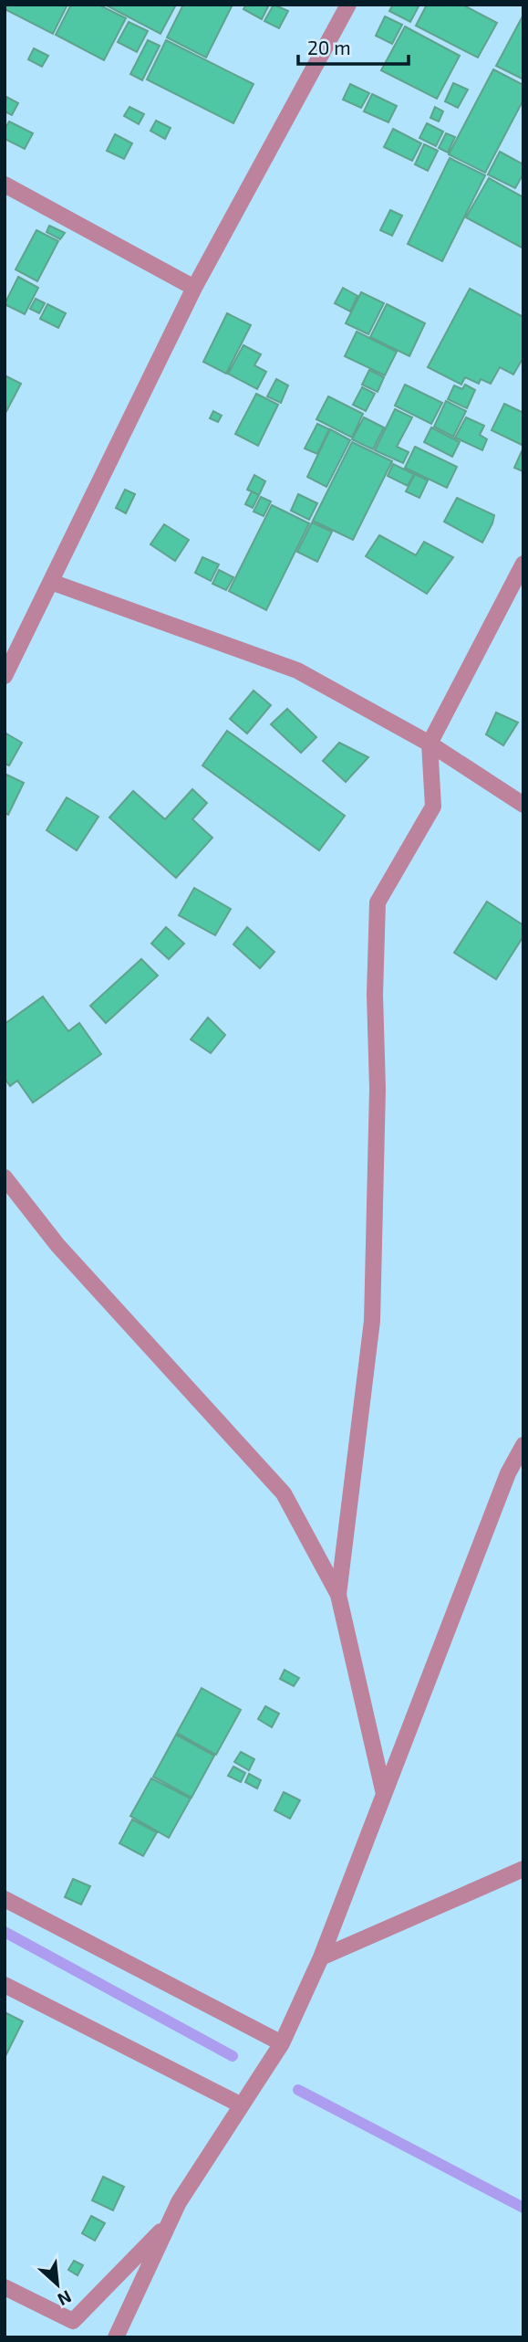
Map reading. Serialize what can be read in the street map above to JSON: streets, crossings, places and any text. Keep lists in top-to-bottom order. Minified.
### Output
{"scale_bar":"20 m","north":"bottom right"}
